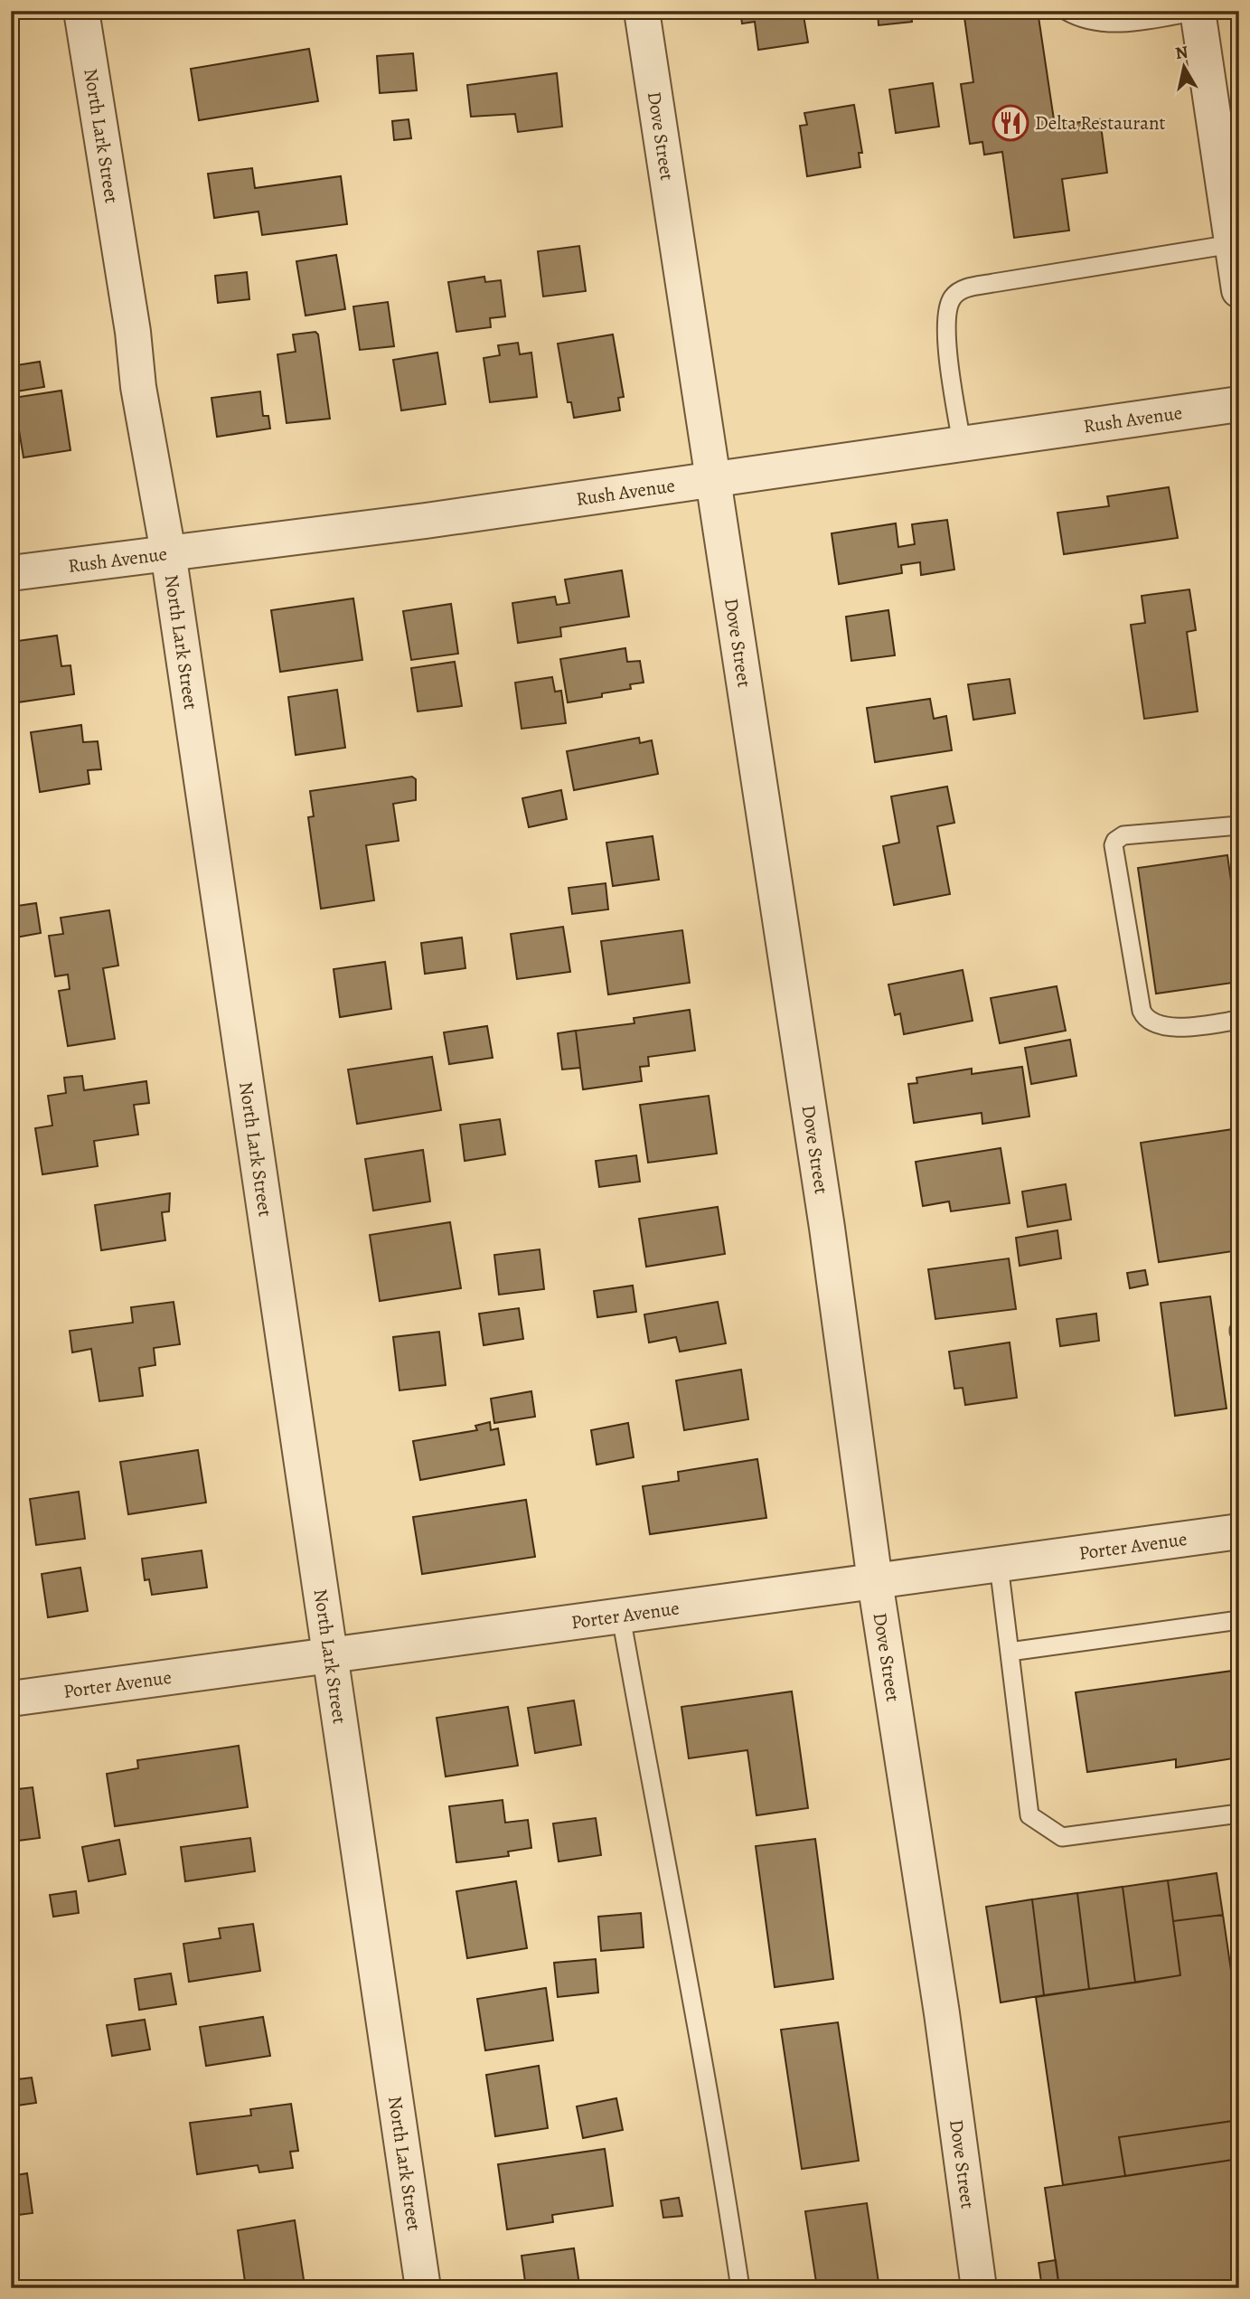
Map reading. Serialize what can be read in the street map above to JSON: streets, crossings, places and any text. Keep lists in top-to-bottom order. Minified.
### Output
{"streets":{"street":["North Lark Street","Dove Street","Rush Avenue","Porter Avenue"]},"crossings":[["North Lark Street","Rush Avenue"],["North Lark Street","Porter Avenue"],["Dove Street","Rush Avenue"],["Dove Street","Porter Avenue"]],"places":{"restaurant":["Delta Restaurant"]},"north":"top"}
